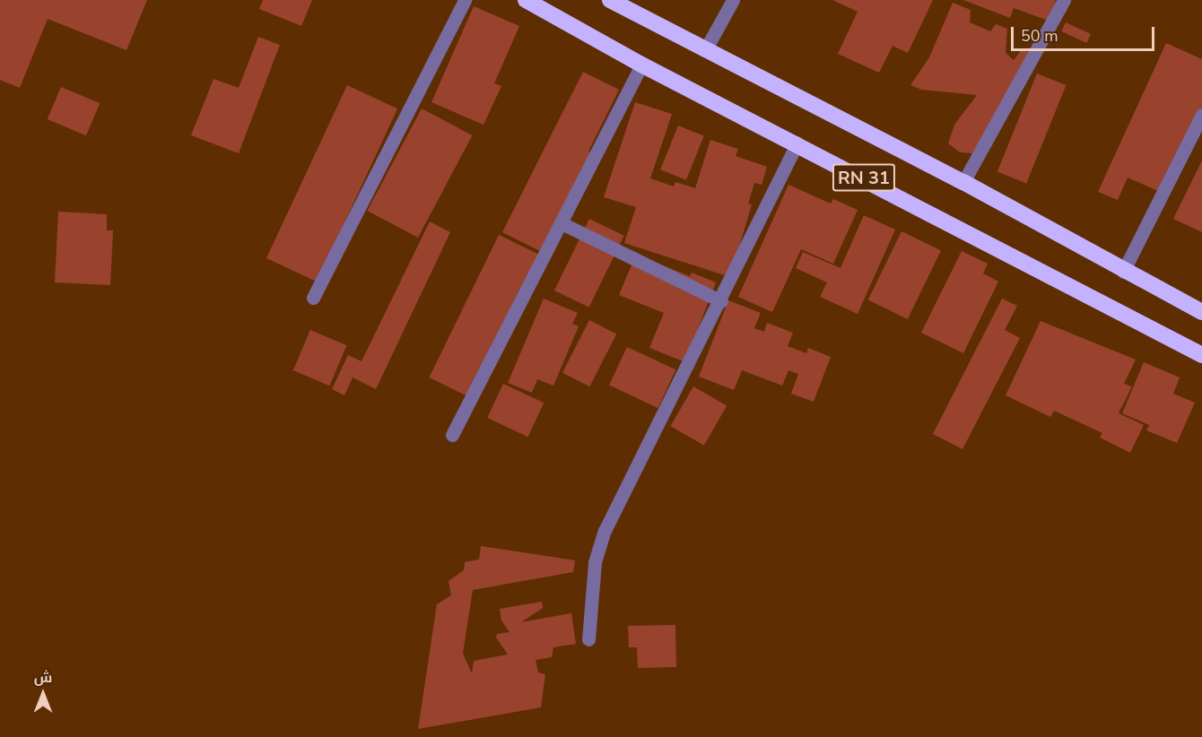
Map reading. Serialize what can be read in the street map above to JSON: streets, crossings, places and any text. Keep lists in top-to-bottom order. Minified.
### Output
{"streets":{"highway":["RN 31"]},"scale_bar":"50 m","north":"top"}
